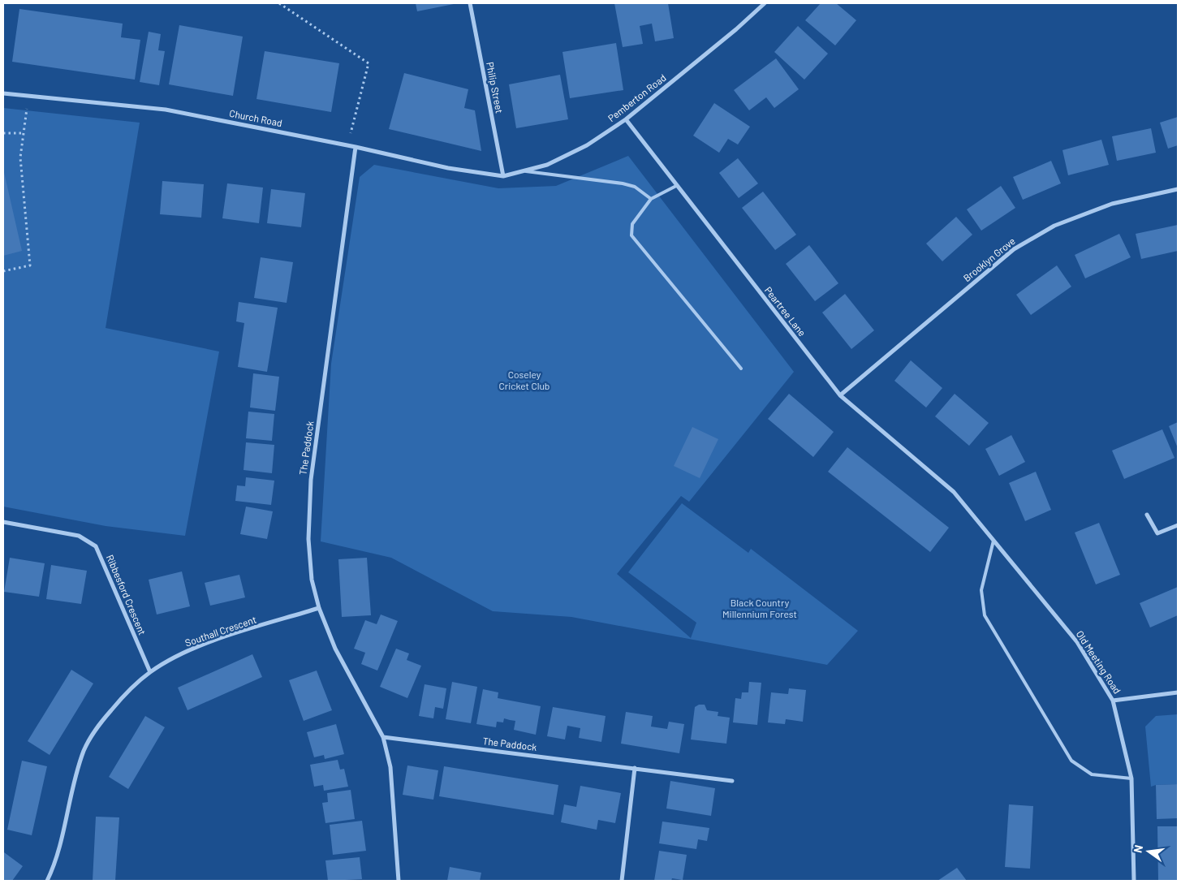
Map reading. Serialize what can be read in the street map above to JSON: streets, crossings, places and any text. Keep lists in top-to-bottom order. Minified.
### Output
{"streets":{"street":["Philip Street","Pemberton Road","Church Road","Brooklyn Grove","Peartree Lane","The Paddock","Ribbesford Crescent","Southall Crescent","Old Meeting Road"]},"crossings":[["Philip Street","Pemberton Road"],["Philip Street","Church Road"],["Pemberton Road","Church Road"],["Pemberton Road","Peartree Lane"],["Church Road","The Paddock"],["Brooklyn Grove","Peartree Lane"],["Peartree Lane","Old Meeting Road"],["The Paddock","Southall Crescent"],["Ribbesford Crescent","Southall Crescent"]],"parks":["Coseley Cricket Club","Black Country Millennium Forest"],"north":"left"}
